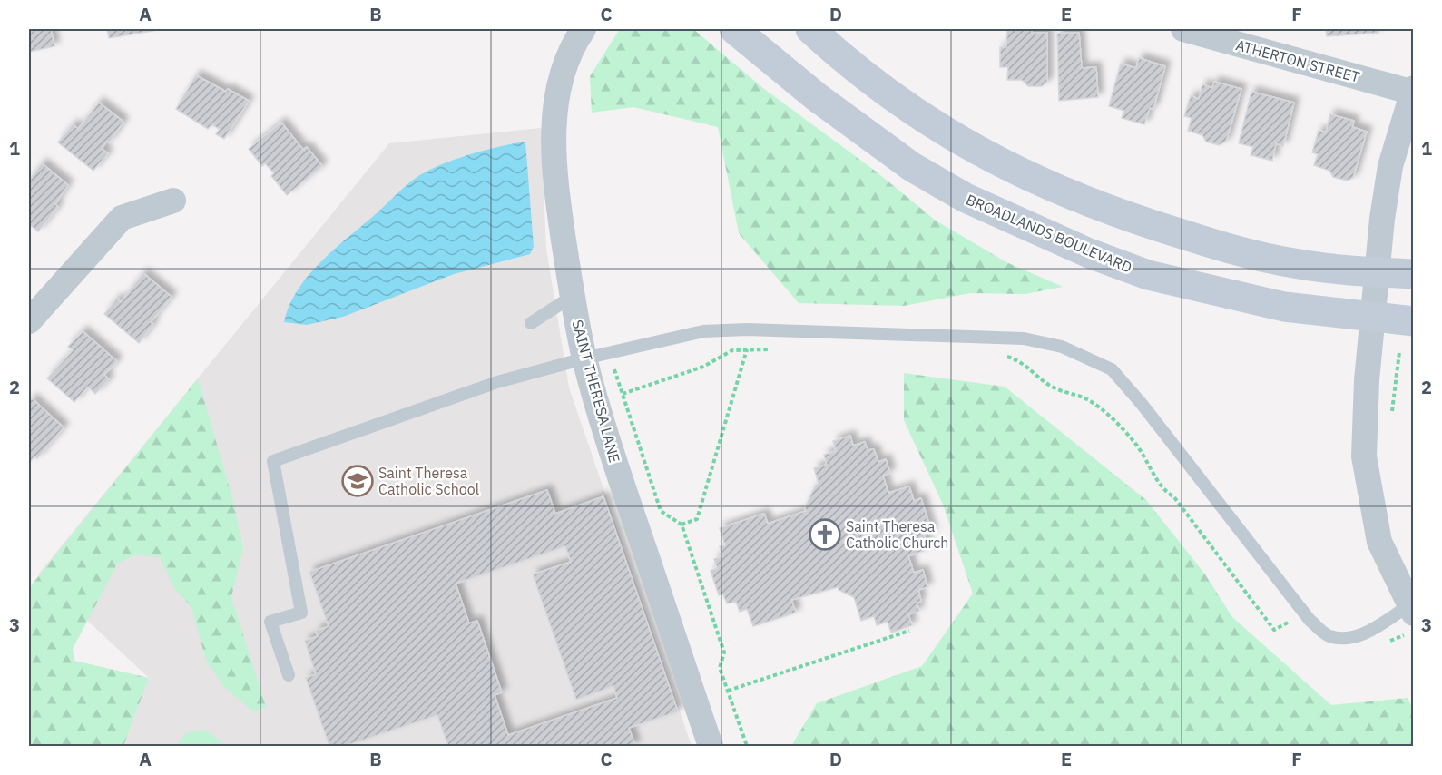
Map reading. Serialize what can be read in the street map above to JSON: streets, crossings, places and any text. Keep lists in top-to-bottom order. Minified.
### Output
{"streets":{"main road":["BROADLANDS BOULEVARD"],"street":["ATHERTON STREET","SAINT THERESA LANE"]},"places":{"school or university":["Saint Theresa Catholic School"],"church":["Saint Theresa Catholic Church"]},"grid":{"columns":["A","B","C","D","E","F"],"rows":["1","2","3"]}}
